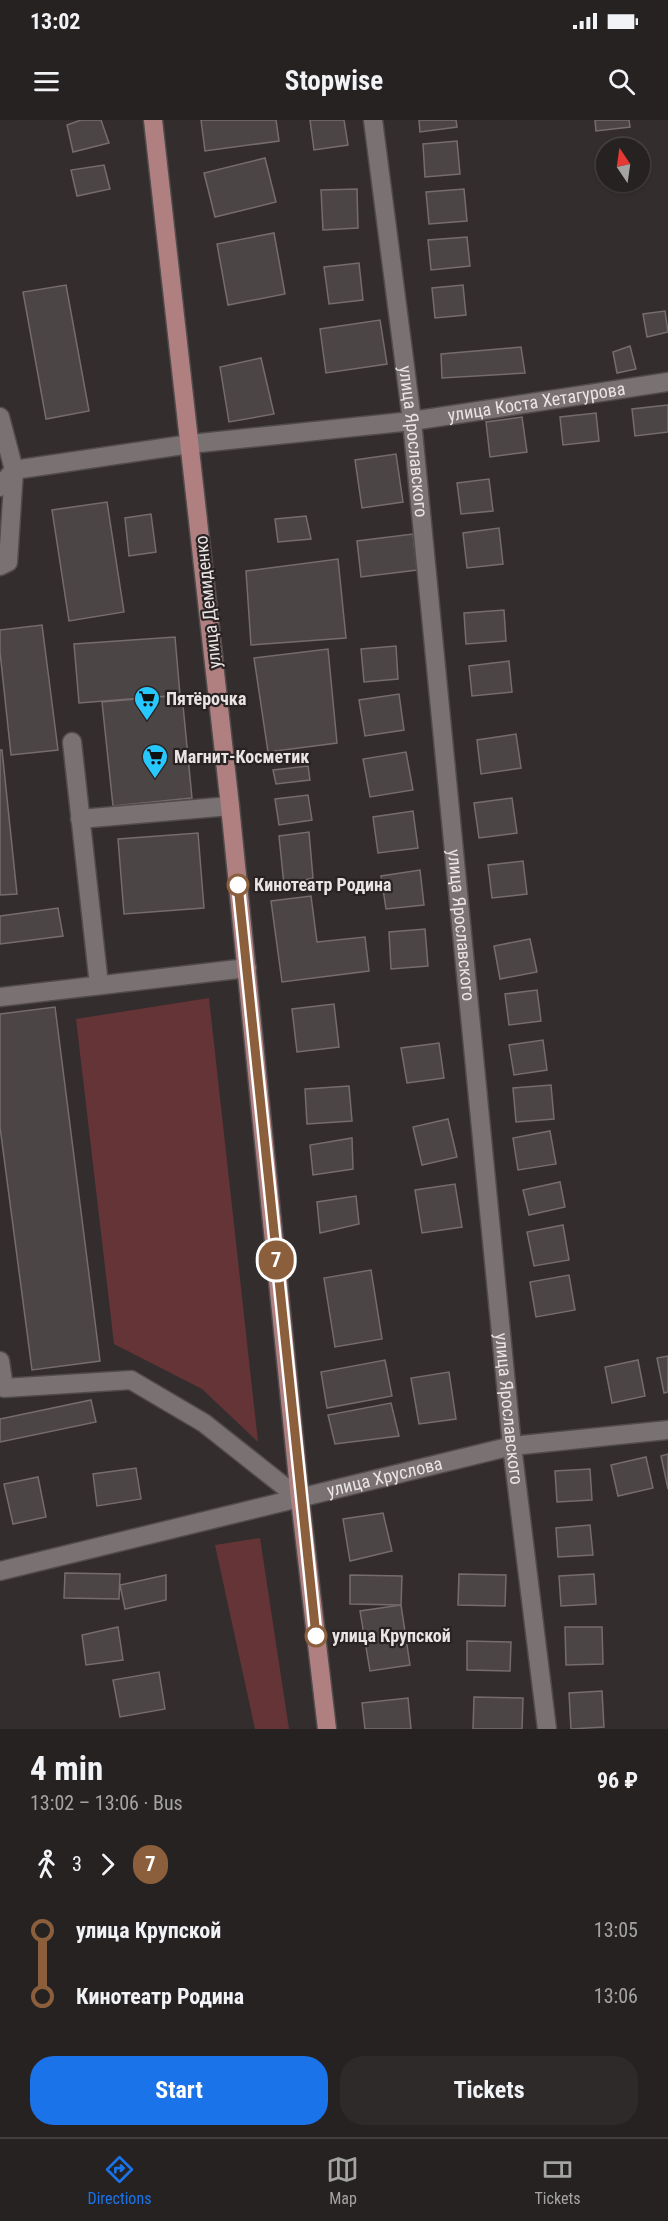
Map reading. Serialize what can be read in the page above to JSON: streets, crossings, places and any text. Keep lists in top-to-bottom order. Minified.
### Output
{"streets":{"main road":["улица Демиденко"],"street":["улица Коста Хетагурова","улица Ярославского","улица Хруслова"]},"crossings":[["улица Коста Хетагурова","улица Ярославского"],["улица Коста Хетагурова","улица Демиденко"],["улица Ярославского","улица Хруслова"],["улица Демиденко","улица Хруслова"]],"places":{"supermarket":["Пятёрочка","Магнит-Косметик"],"other":["Кинотеатр Родина","улица Крупской"]},"lines":["bus line 7"],"north":"top","page":{"status":"13:02","header":"Stopwise","on_map":"7","heading":["4 min","13:02 – 13:06 · Bus","96 ₽"],"legs":["3","7"],"list":[{"name":"улица Крупской","value":"13:05"},{"name":"Кинотеатр Родина","value":"13:06"}],"buttons":["Start","Tickets"],"tabs":["Directions","Map","Tickets"]}}
